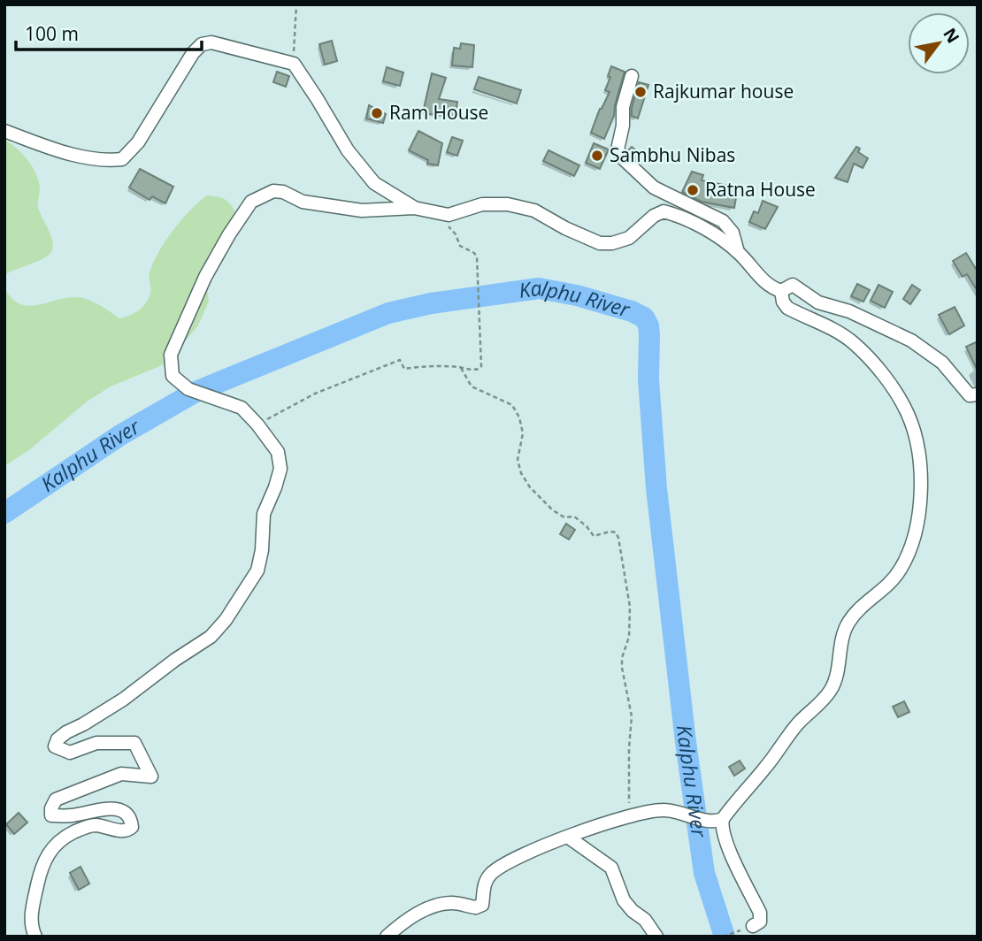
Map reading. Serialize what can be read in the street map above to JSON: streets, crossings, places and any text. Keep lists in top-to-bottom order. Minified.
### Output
{"water":["Kalphu River"],"places":["Rajkumar house","Ram House","Sambhu Nibas","Ratna House"],"scale_bar":"100 m","north":"top right"}
